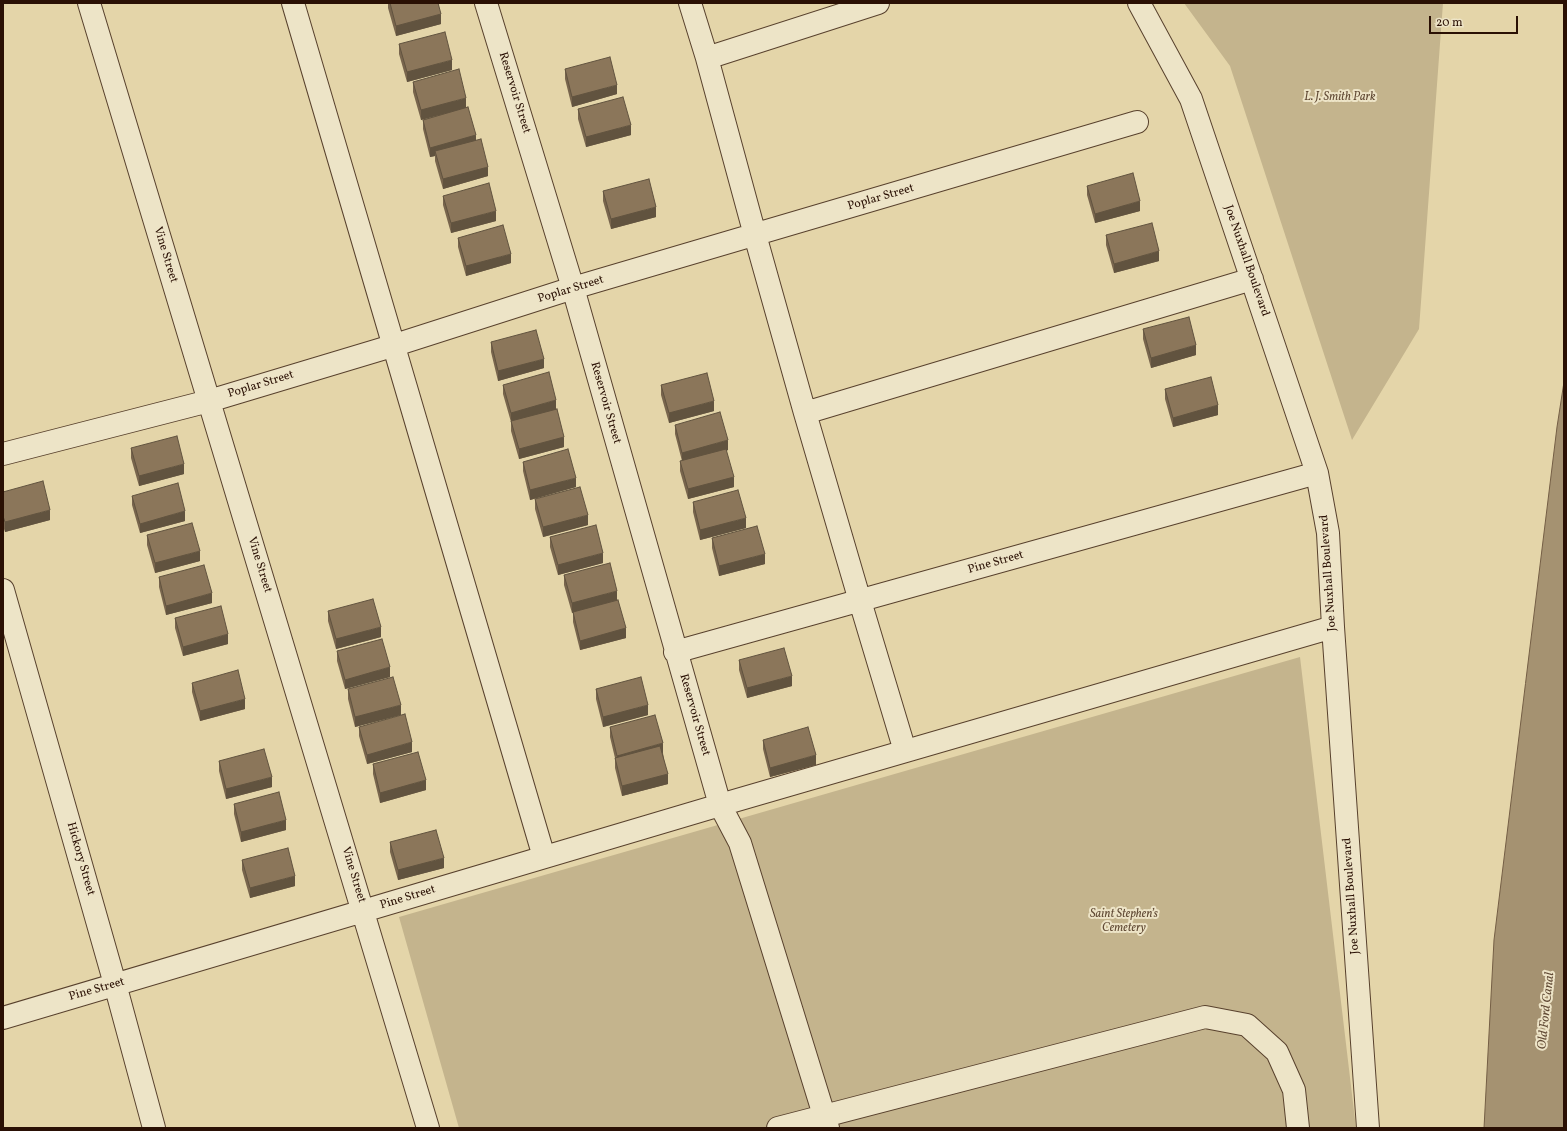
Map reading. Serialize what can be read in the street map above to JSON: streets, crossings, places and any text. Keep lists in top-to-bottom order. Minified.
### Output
{"streets":{"street":["Reservoir Street","Poplar Street","Vine Street","Joe Nuxhall Boulevard","Pine Street","Hickory Street"]},"crossings":[["Reservoir Street","Poplar Street"],["Reservoir Street","Pine Street"],["Poplar Street","Vine Street"],["Vine Street","Pine Street"],["Joe Nuxhall Boulevard","Pine Street"],["Pine Street","Hickory Street"]],"water":["Old Ford Canal"],"parks":["L. J. Smith Park","Saint Stephen’s Cemetery"],"scale_bar":"20 m"}
